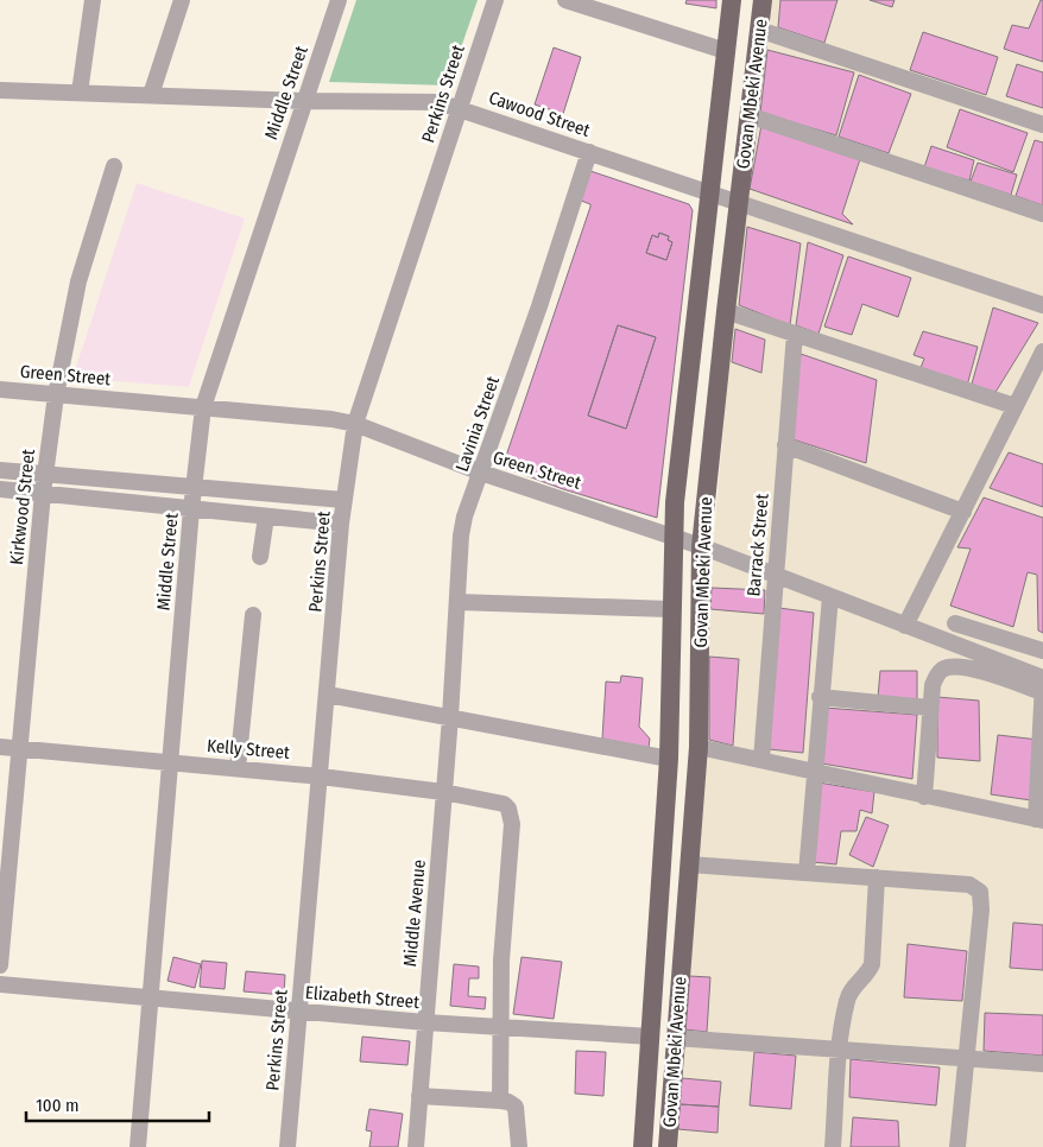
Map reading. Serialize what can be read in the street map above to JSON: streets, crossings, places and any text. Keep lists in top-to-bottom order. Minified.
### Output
{"streets":{"main road":["Govan Mbeki Avenue"],"street":["Middle Street","Perkins Street","Cawood Street","Green Street","Lavinia Street","Kirkwood Street","Barrack Street","Kelly Street","Middle Avenue","Elizabeth Street"]},"crossings":[["Middle Street","Cawood Street"],["Middle Street","Green Street"],["Middle Street","Kelly Street"],["Middle Street","Elizabeth Street"],["Perkins Street","Cawood Street"],["Perkins Street","Green Street"],["Perkins Street","Kelly Street"],["Perkins Street","Elizabeth Street"],["Govan Mbeki Avenue","Cawood Street"],["Govan Mbeki Avenue","Green Street"],["Govan Mbeki Avenue","Elizabeth Street"],["Cawood Street","Lavinia Street"],["Green Street","Lavinia Street"],["Green Street","Kirkwood Street"],["Green Street","Barrack Street"],["Lavinia Street","Middle Avenue"],["Kirkwood Street","Kelly Street"],["Kelly Street","Middle Avenue"],["Kelly Street","Elizabeth Street"],["Middle Avenue","Elizabeth Street"]],"scale_bar":"100 m"}
